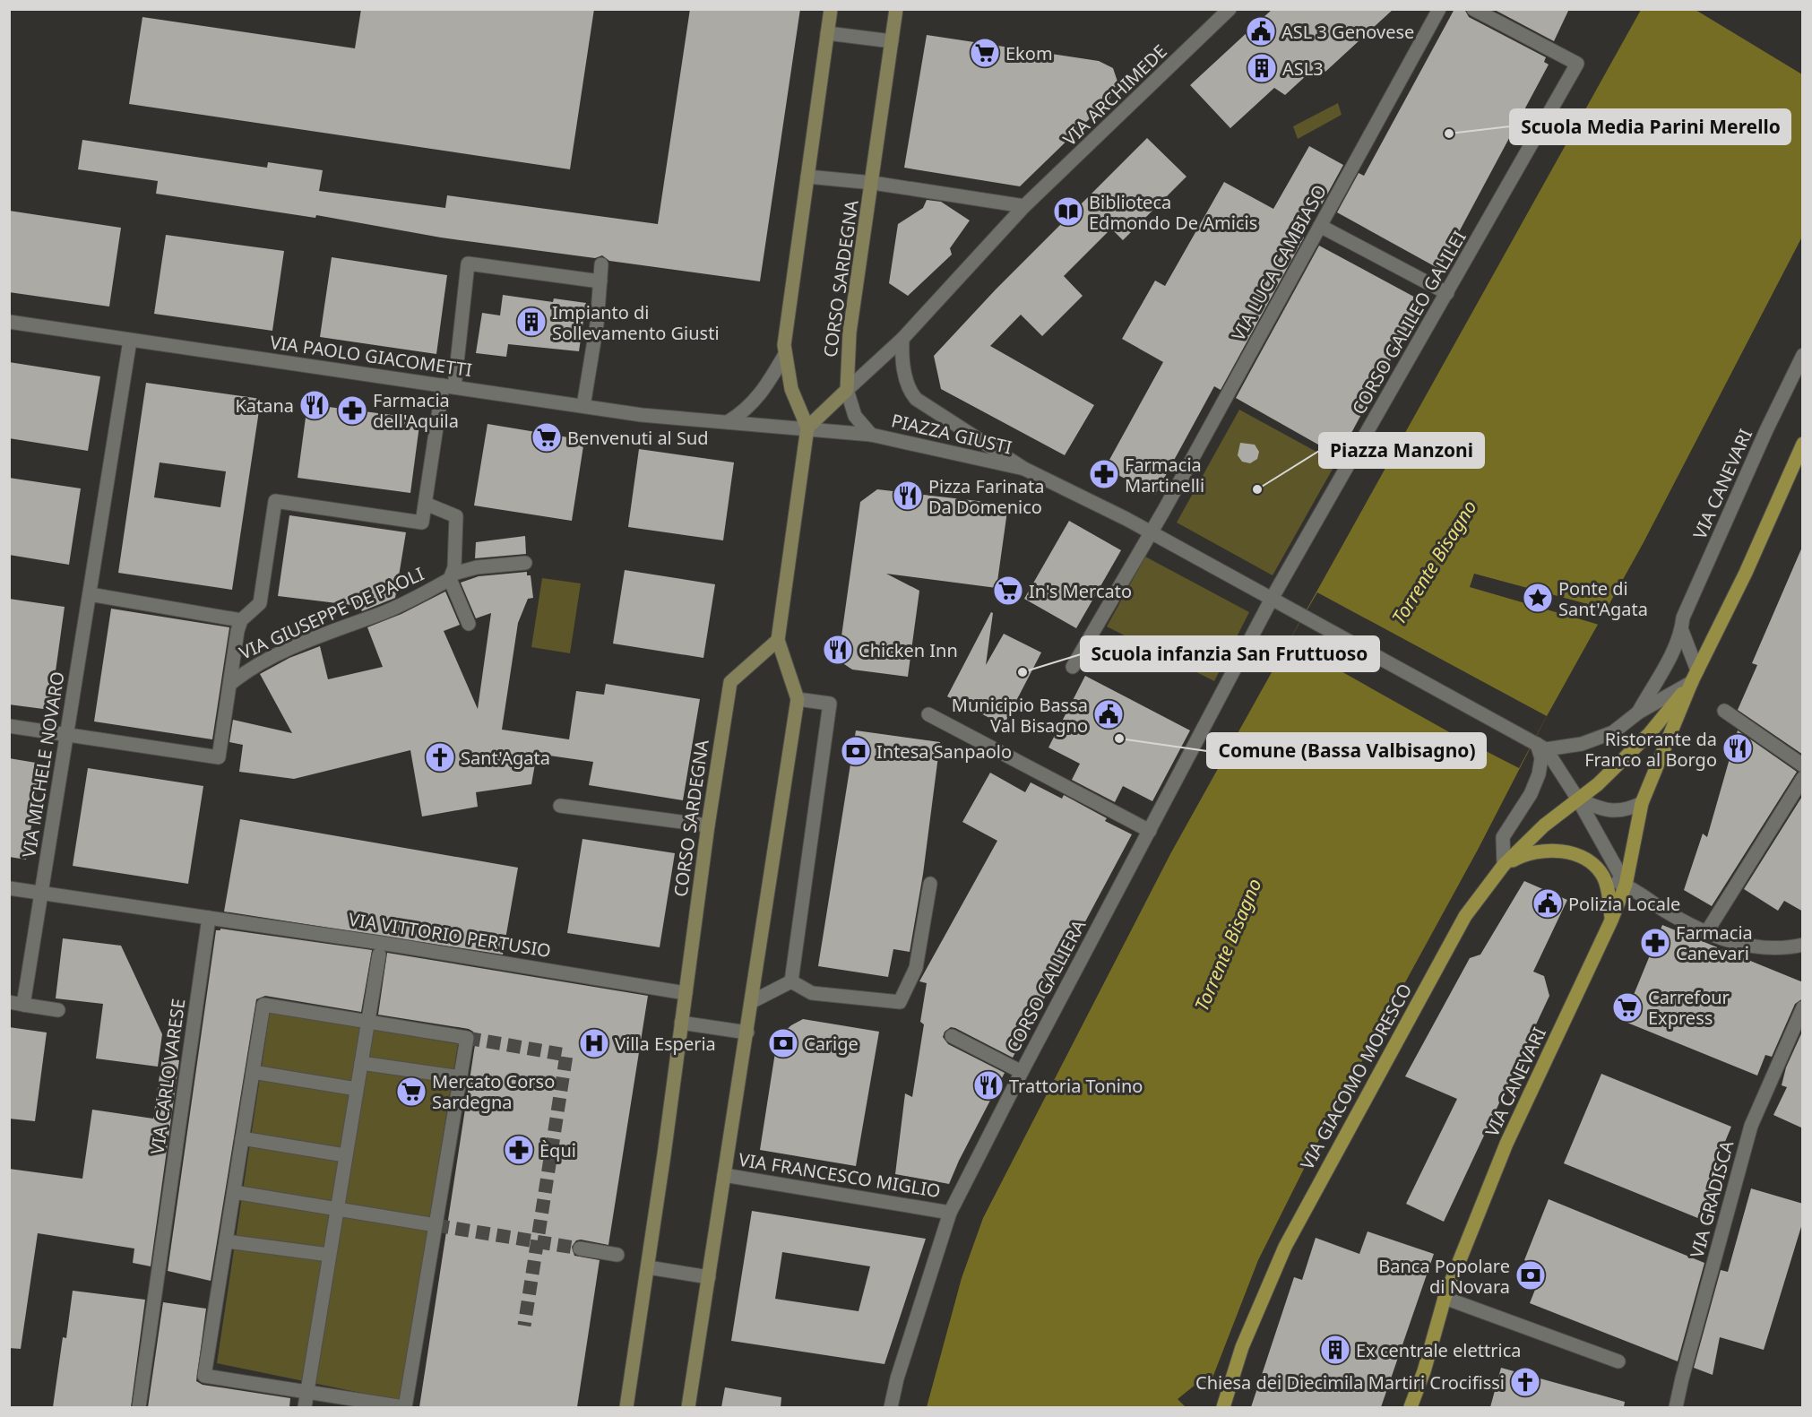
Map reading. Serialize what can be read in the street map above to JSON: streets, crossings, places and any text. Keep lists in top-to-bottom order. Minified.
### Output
{"streets":{"main road":["CORSO SARDEGNA","VIA CANEVARI","VIA GIACOMO MORESCO"],"street":["VIA ARCHIMEDE","VIA LUCA CAMBIASO","CORSO GALILEO GALILEI","VIA PAOLO GIACOMETTI","PIAZZA GIUSTI","VIA GIUSEPPE DE PAOLI","VIA MICHELE NOVARO","VIA VITTORIO PERTUSIO","CORSO GALLIERA","VIA CARLO VARESE","VIA FRANCESCO MIGLIO","VIA GRADISCA"]},"crossings":[["VIA ARCHIMEDE","CORSO SARDEGNA"],["VIA ARCHIMEDE","PIAZZA GIUSTI"],["VIA LUCA CAMBIASO","PIAZZA GIUSTI"],["CORSO SARDEGNA","PIAZZA GIUSTI"],["CORSO SARDEGNA","VIA VITTORIO PERTUSIO"],["CORSO GALILEO GALILEI","PIAZZA GIUSTI"],["CORSO GALILEO GALILEI","CORSO GALLIERA"],["VIA PAOLO GIACOMETTI","PIAZZA GIUSTI"],["VIA PAOLO GIACOMETTI","VIA MICHELE NOVARO"],["PIAZZA GIUSTI","VIA CANEVARI"],["PIAZZA GIUSTI","CORSO GALLIERA"],["VIA CANEVARI","VIA GIACOMO MORESCO"],["VIA VITTORIO PERTUSIO","VIA CARLO VARESE"],["CORSO GALLIERA","VIA FRANCESCO MIGLIO"]],"water":["Torrente Bisagno"],"places":{"public building":["ASL 3 Genovese","Municipio Bassa Val Bisagno","Polizia Locale"],"supermarket":["Ekom","Benvenuti al Sud","In's Mercato","Carrefour Express","Mercato Corso Sardegna"],"building":["ASL3","Impianto di Sollevamento Giusti","Ex centrale elettrica"],"other":["Scuola Media Parini Merello","Piazza Manzoni","Scuola infanzia San Fruttuoso","Comune (Bassa Valbisagno)"],"library":["Biblioteca Edmondo De Amicis"],"restaurant":["Katana","Pizza Farinata Da Domenico","Chicken Inn","Ristorante da Franco al Borgo","Trattoria Tonino"],"pharmacy":["Farmacia dell'Aquila","Farmacia Martinelli","Farmacia Canevari","Èqui"],"place":["Ponte di Sant'Agata"],"bank":["Intesa Sanpaolo","Carige","Banca Popolare di Novara"],"church":["Sant'Agata","Chiesa dei Diecimila Martiri Crocifissi"],"hospital":["Villa Esperia"]}}
